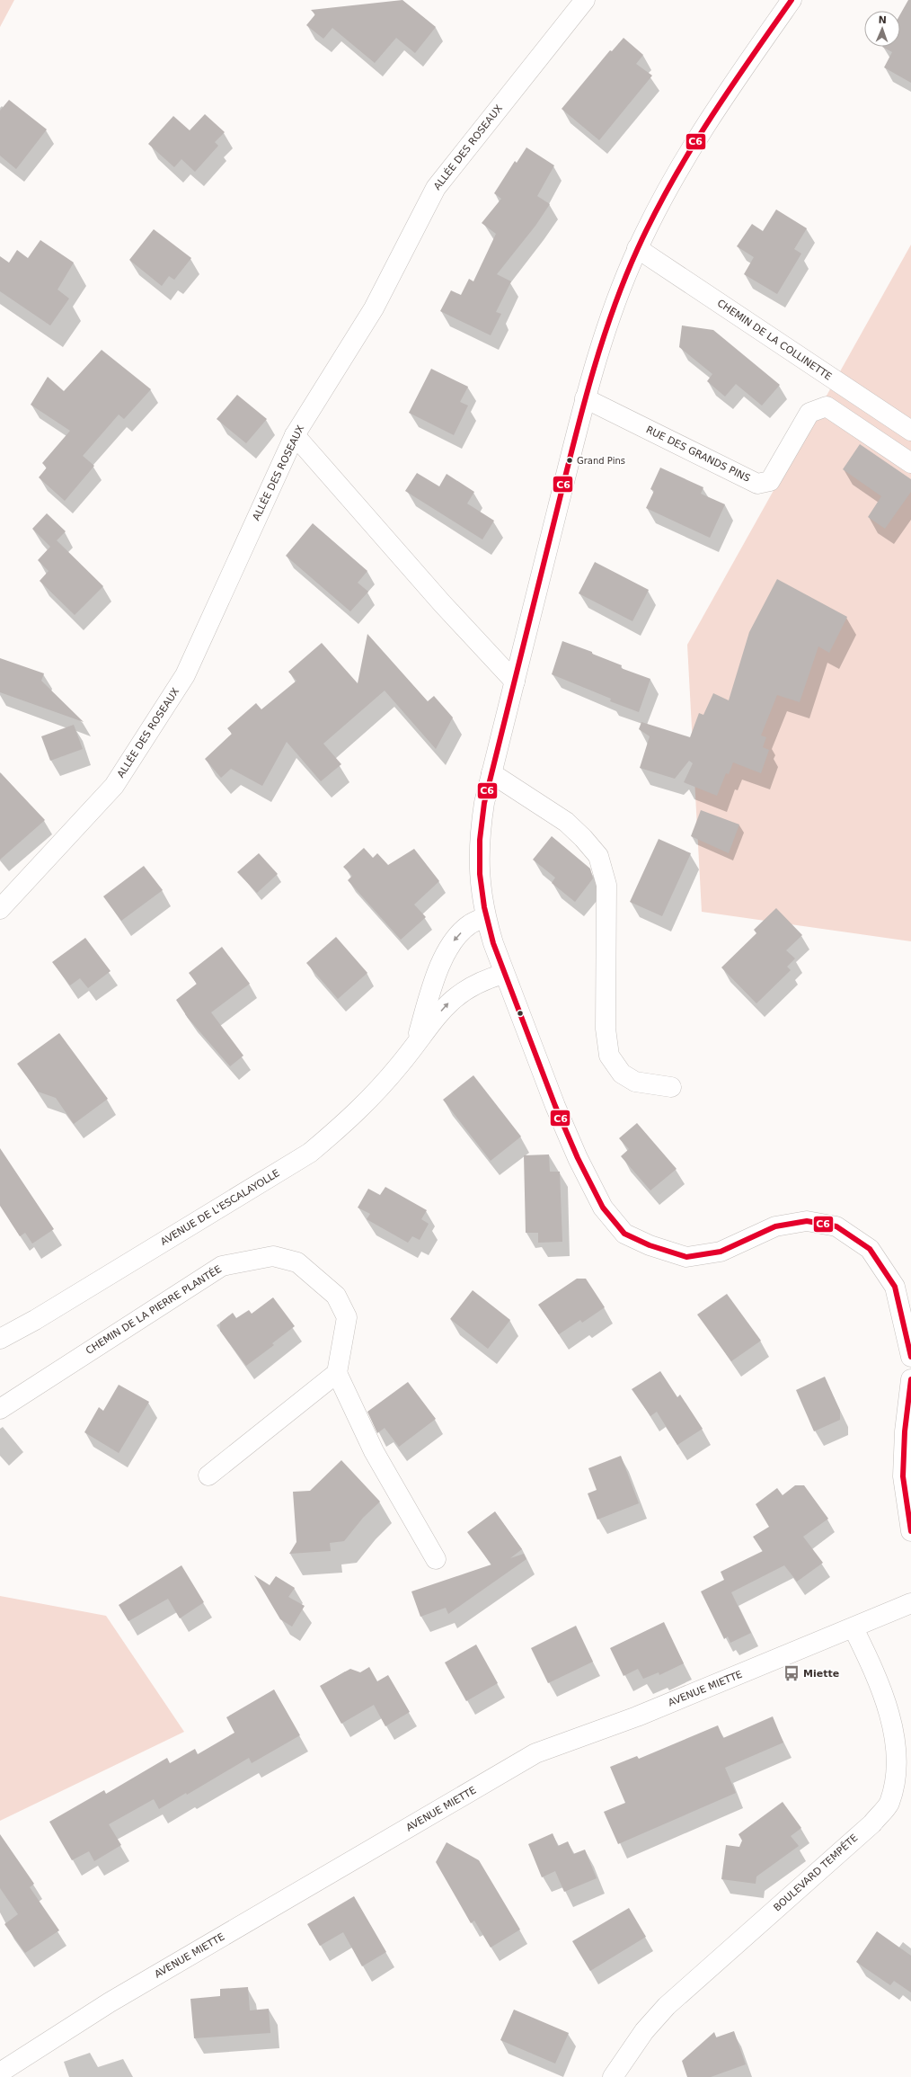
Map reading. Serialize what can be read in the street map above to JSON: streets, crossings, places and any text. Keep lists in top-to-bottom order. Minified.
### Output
{"streets":{"street":["ALLÉE DES ROSEAUX","CHEMIN DE LA COLLINETTE","RUE DES GRANDS PINS","AVENUE DE L'ESCALAYOLLE","CHEMIN DE LA PIERRE PLANTÉE","AVENUE MIETTE","BOULEVARD TEMPÊTE"]},"crossings":[["AVENUE MIETTE","BOULEVARD TEMPÊTE"]],"places":{"other":["Grand Pins"],"bus stop":["Miette"]},"lines":["transit line C6"],"north":"top"}
